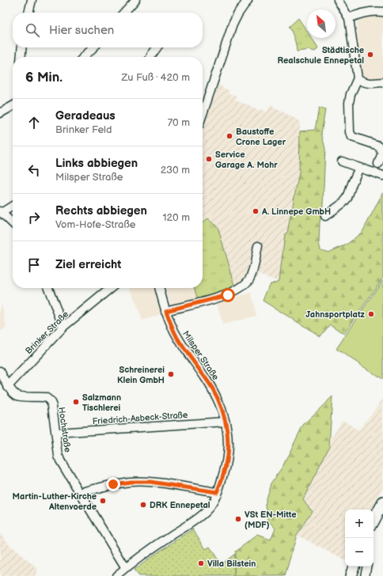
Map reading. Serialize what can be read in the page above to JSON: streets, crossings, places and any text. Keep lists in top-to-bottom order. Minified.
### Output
{"streets":{"street":["Brinker Straße","Milsper Straße","Friedrich-Asbeck-Straße","Hochstraße"]},"crossings":[["Brinker Straße","Hochstraße"],["Milsper Straße","Friedrich-Asbeck-Straße"],["Milsper Straße","Hochstraße"],["Friedrich-Asbeck-Straße","Hochstraße"]],"places":["Städtische Realschule Ennepetal","Baustoffe Crone Lager","Service Garage A. Mohr","A. Linnepe GmbH","Jahnsportplatz","Schreinerei Klein GmbH","Salzmann Tischlerei","Martin-Luther-Kirche Altenvoerde","DRK Ennepetal","VSt EN-Mitte (MDF)","Villa Bilstein"],"north":"top left","page":{"search":"Hier suchen","heading":["6 Min.","Zu Fuß · 420 m"],"list":[["Geradeaus","Brinker Feld","70 m"],["Links abbiegen","Milsper Straße","230 m"],["Rechts abbiegen","Vom-Hofe-Straße","120 m"],"Ziel erreicht"],"map_buttons":["+","−"]}}
